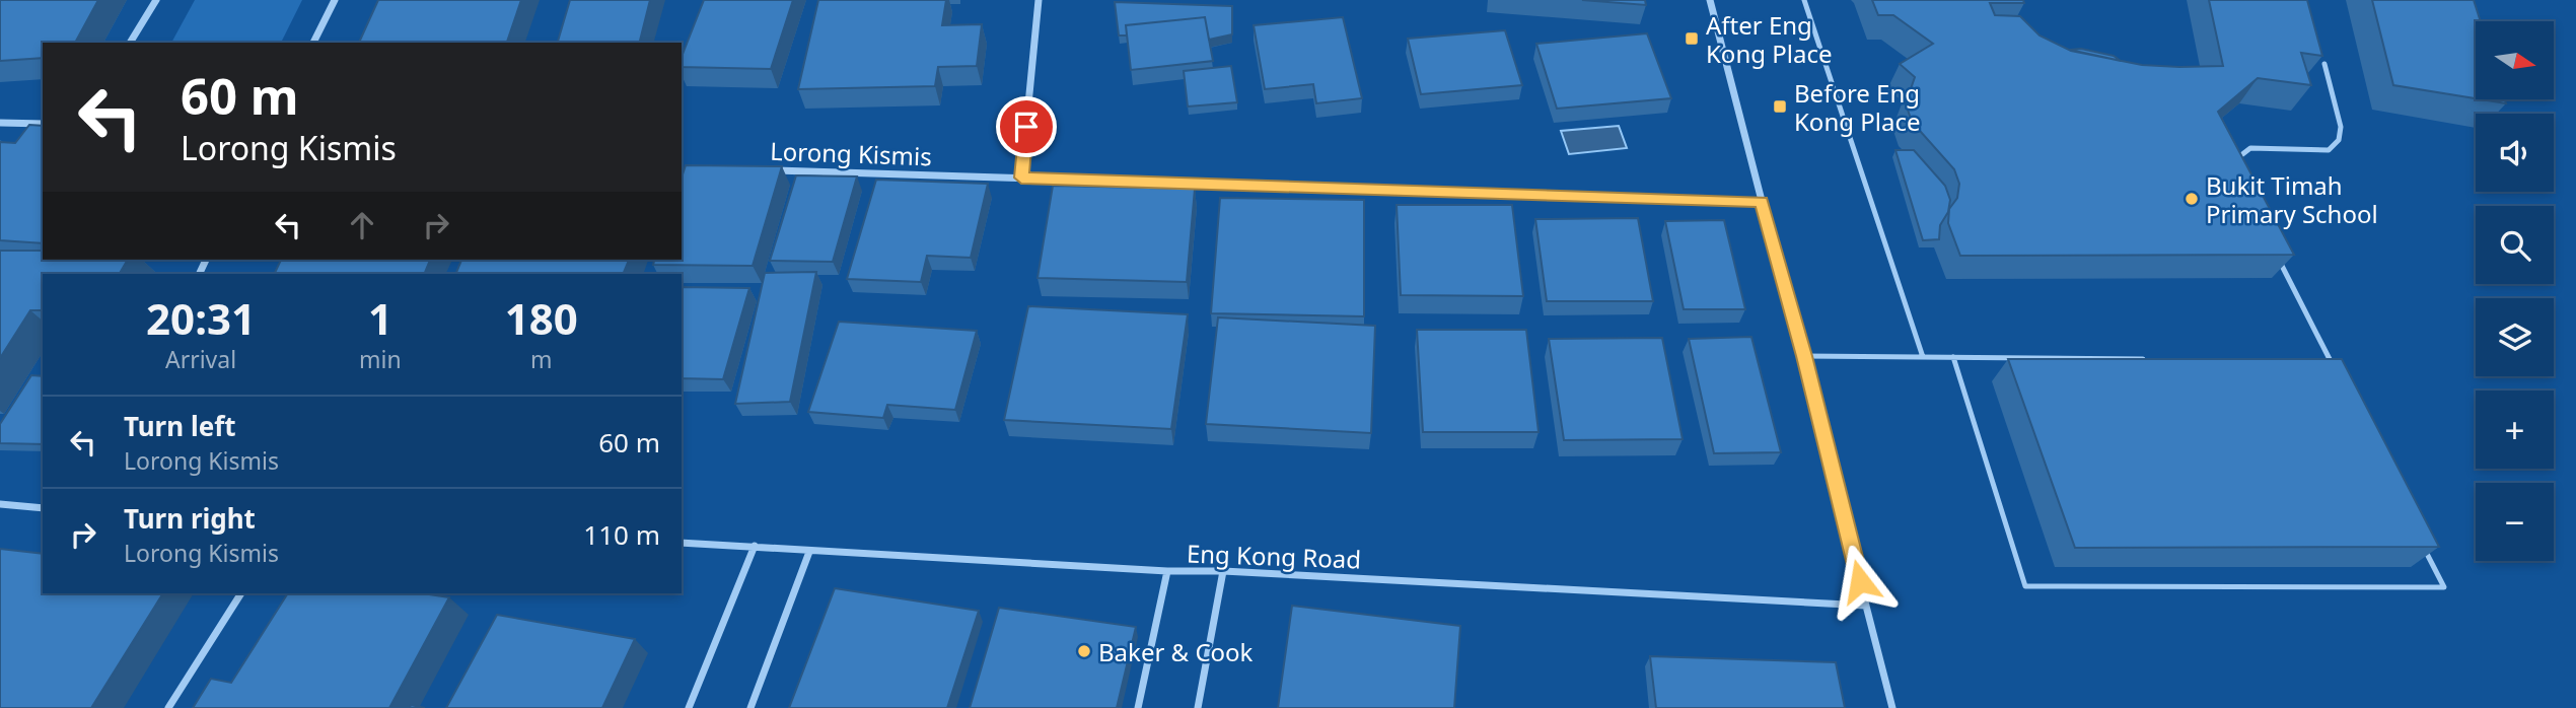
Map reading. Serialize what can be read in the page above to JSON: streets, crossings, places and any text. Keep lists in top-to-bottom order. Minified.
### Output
{"streets":{"street":["Lorong Kismis","Eng Kong Road"]},"places":{"transit":["After Eng Kong Place","Before Eng Kong Place"],"other":["Bukit Timah Primary School","Baker & Cook"]},"north":"right","page":{"map_buttons":["+","−"],"turn":["60 m","Lorong Kismis"],"eta":["20:31","Arrival","1","min","180","m"],"list":[{"name":"Turn left","note":"Lorong Kismis","value":"60 m"},{"name":"Turn right","note":"Lorong Kismis","value":"110 m"}]}}
